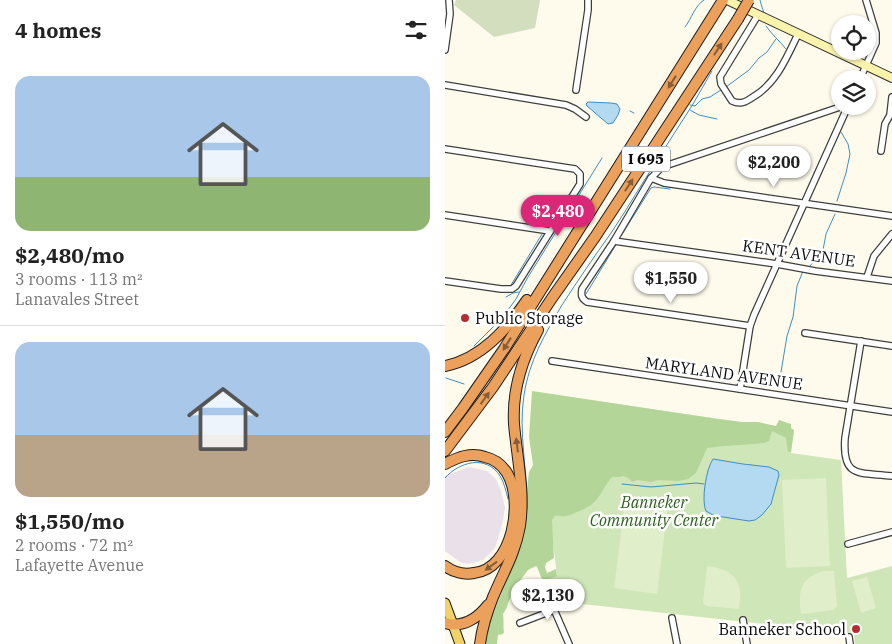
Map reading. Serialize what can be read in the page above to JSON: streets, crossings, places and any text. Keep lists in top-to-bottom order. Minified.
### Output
{"streets":{"highway":["I 695"],"street":["KENT AVENUE","MARYLAND AVENUE"]},"parks":["Banneker Community Center"],"places":["Public Storage","Banneker School"],"page":{"heading":"4 homes","list":[{"name":"$2,480/mo","note":"3 rooms · 113 m² · Lanavales Street"},{"name":"$1,550/mo","note":"2 rooms · 72 m² · Lafayette Avenue"}],"price":["$2,200","$2,480","$1,550","$2,130"]}}
